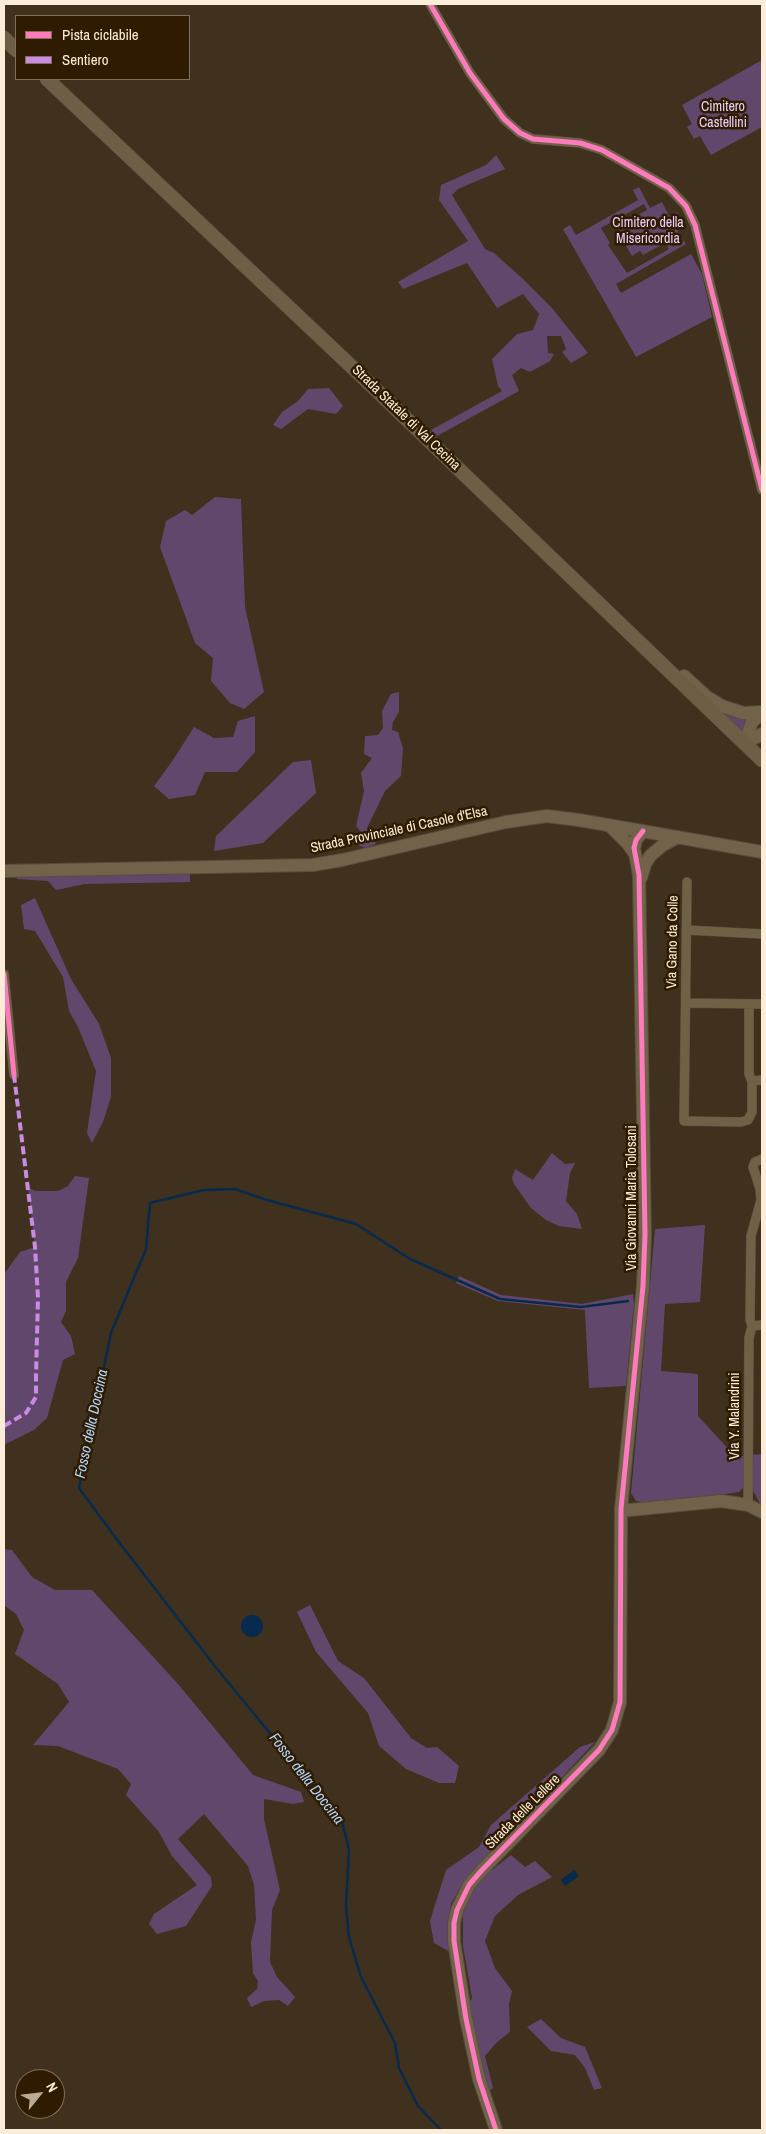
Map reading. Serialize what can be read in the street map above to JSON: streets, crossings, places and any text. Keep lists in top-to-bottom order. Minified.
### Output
{"streets":{"main road":["Strada Statale di Val Cecina"],"street":["Strada Provinciale di Casole d'Elsa","Via Gano da Colle","Via Giovanni Maria Tolosani","Via Y. Malandrini","Strada delle Lellere"]},"crossings":[["Strada Provinciale di Casole d'Elsa","Via Giovanni Maria Tolosani"],["Via Giovanni Maria Tolosani","Strada delle Lellere"]],"water":["Fosso della Doccina"],"parks":["Cimitero Castellini","Cimitero della Misericordia"],"legend":["Pista ciclabile","Sentiero"],"north":"top right"}
